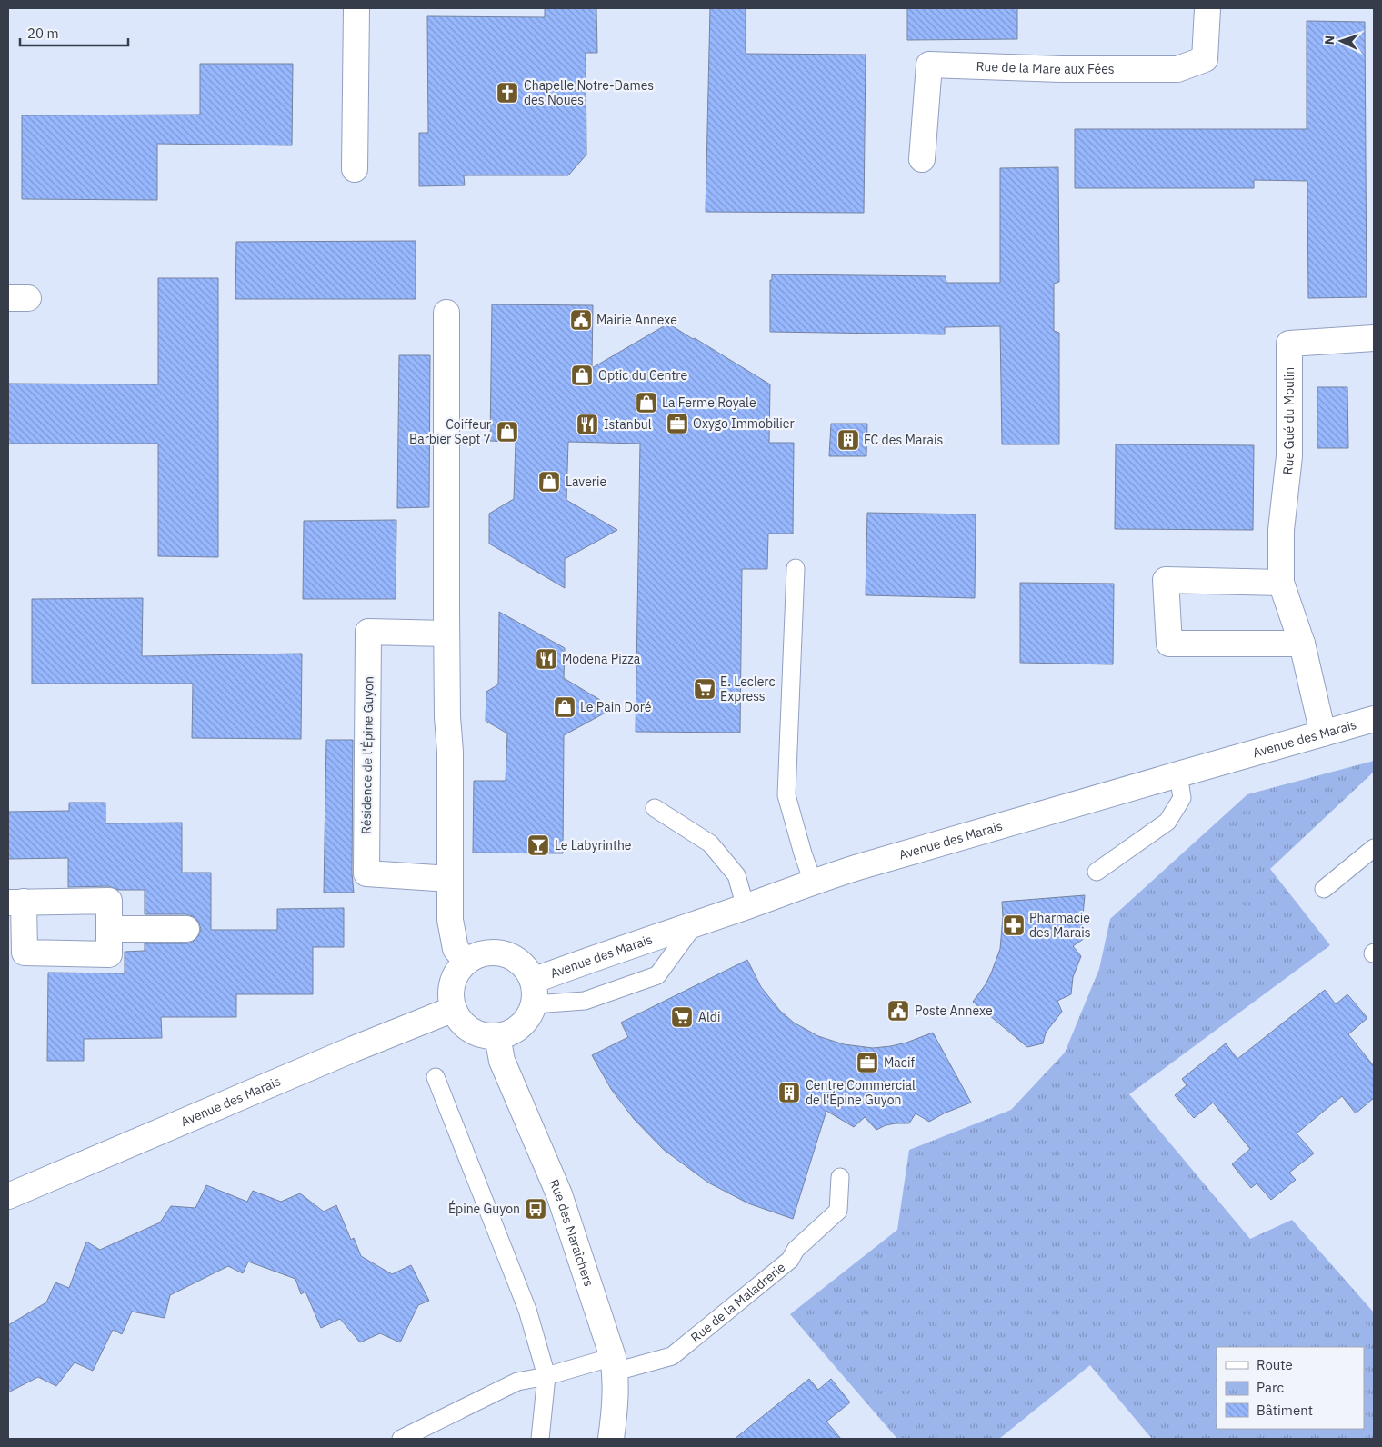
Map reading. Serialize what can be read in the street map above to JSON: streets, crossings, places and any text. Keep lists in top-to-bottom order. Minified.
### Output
{"streets":{"street":["Rue de la Mare aux Fées","Rue Gué du Moulin","Avenue des Marais","Résidence de l'Épine Guyon","Rue des Maraîchers"],"lane":["Rue de la Maladrerie"]},"crossings":[["Rue Gué du Moulin","Avenue des Marais"],["Avenue des Marais","Rue des Maraîchers"],["Rue des Maraîchers","Rue de la Maladrerie"]],"places":{"church":["Chapelle Notre-Dames des Noues"],"public building":["Mairie Annexe","Poste Annexe"],"shop":["Optic du Centre","La Ferme Royale","Coiffeur Barbier Sept 7","Laverie","Le Pain Doré"],"office":["Oxygo Immobilier","Macif"],"restaurant":["Istanbul","Modena Pizza"],"building":["FC des Marais","Centre Commercial de l'Épine Guyon"],"supermarket":["E. Leclerc Express","Aldi"],"bar":["Le Labyrinthe"],"pharmacy":["Pharmacie des Marais"],"bus stop":["Épine Guyon"]},"legend":["Route","Parc","Bâtiment"],"scale_bar":"20 m","north":"left"}
